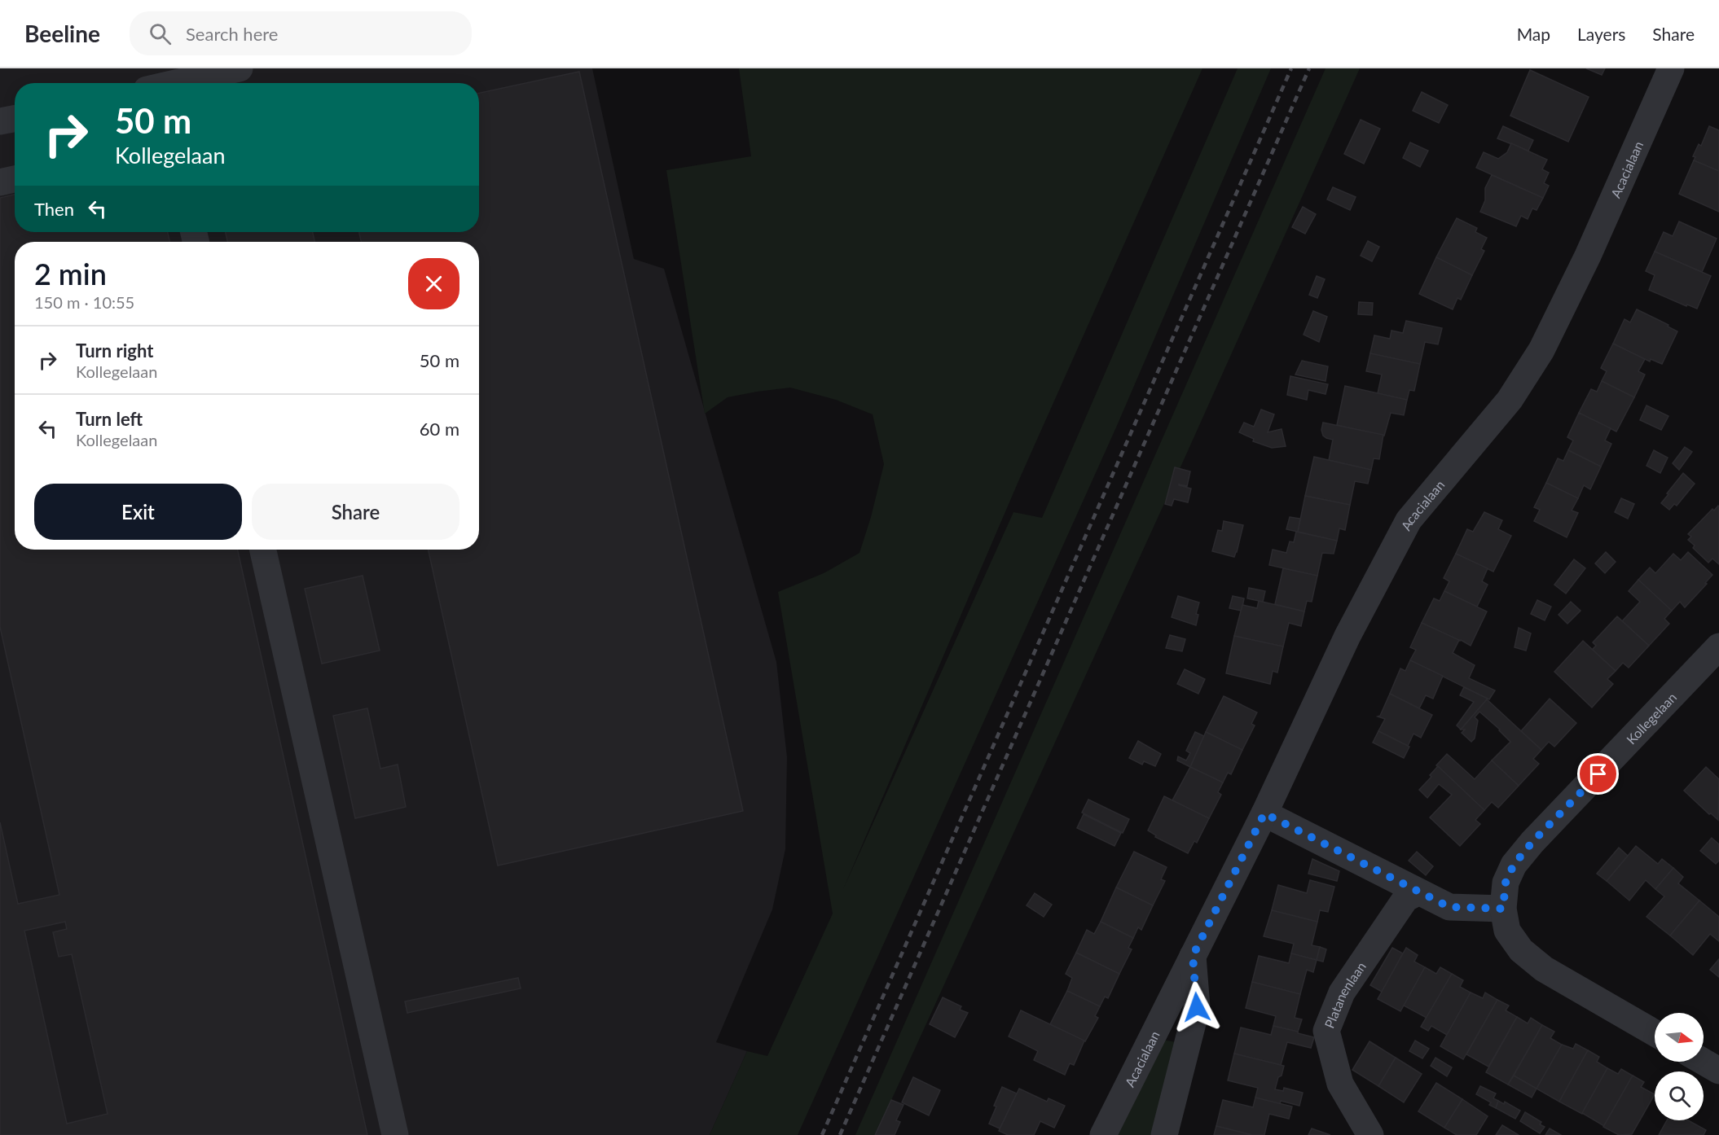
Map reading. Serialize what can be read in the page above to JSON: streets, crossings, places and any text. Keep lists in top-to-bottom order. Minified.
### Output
{"streets":{"street":["Acacialaan","Kollegelaan","Platanenlaan"]},"north":"right","page":{"header":"Beeline","search":"Search here","nav":["Map","Layers","Share"],"turn":["50 m","Kollegelaan"],"then":"Then","heading":["2 min","150 m · 10:55"],"list":[{"name":"Turn right","note":"Kollegelaan","value":"50 m"},{"name":"Turn left","note":"Kollegelaan","value":"60 m"}],"buttons":["Exit","Share"]}}
